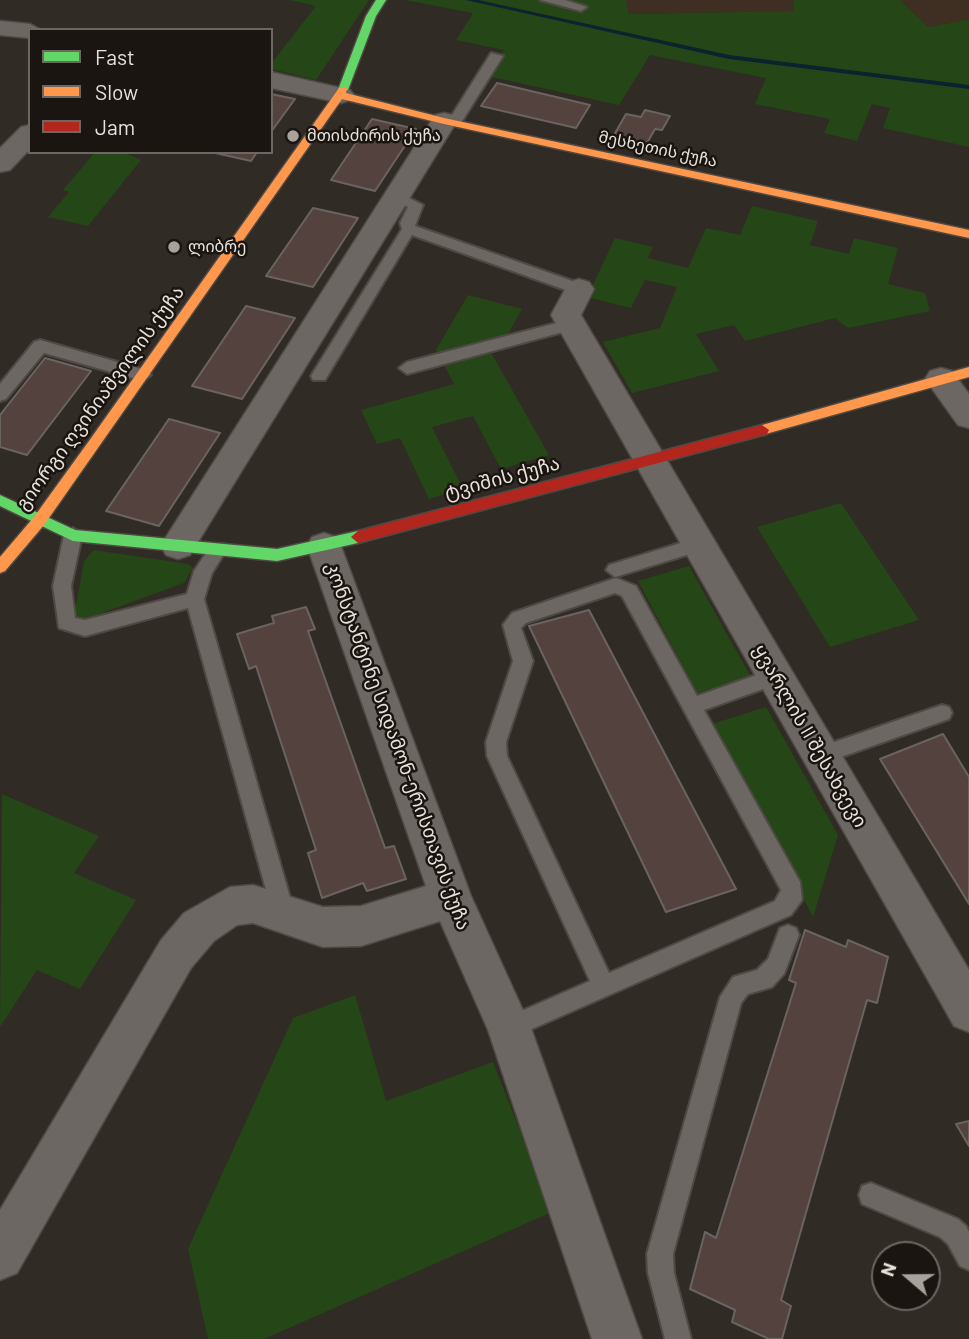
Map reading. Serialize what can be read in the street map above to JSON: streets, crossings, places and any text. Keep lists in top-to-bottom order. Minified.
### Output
{"streets":{"street":["მესხეთის ქუჩა","გიორგი ღვინიაშვილის ქუჩა","ტვიშის ქუჩა","ყვარლის II შესახვევი","კონსტანტინე სიდამონ-ერისთავის ქუჩა"]},"crossings":[["მესხეთის ქუჩა","გიორგი ღვინიაშვილის ქუჩა"],["გიორგი ღვინიაშვილის ქუჩა","ტვიშის ქუჩა"],["ტვიშის ქუჩა","ყვარლის II შესახვევი"],["ტვიშის ქუჩა","კონსტანტინე სიდამონ-ერისთავის ქუჩა"]],"places":["მთისძირის ქუჩა","ლიბრე"],"legend":["Fast","Slow","Jam"],"north":"left"}
